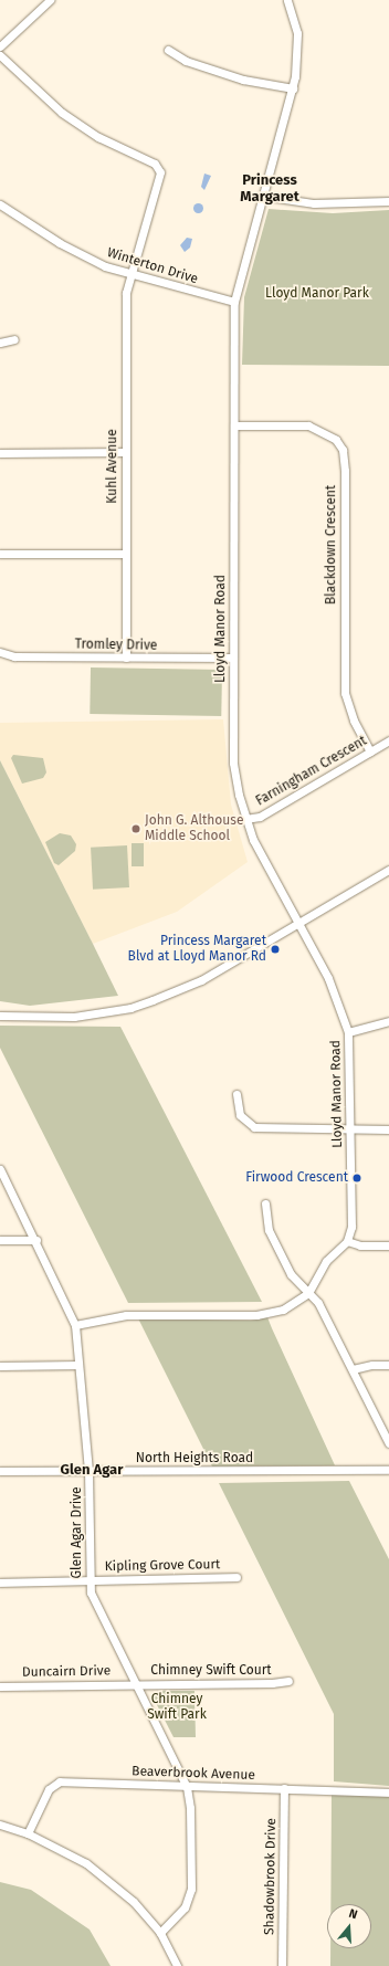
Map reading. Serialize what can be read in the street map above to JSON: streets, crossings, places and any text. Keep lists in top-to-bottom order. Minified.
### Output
{"streets":{"street":["Winterton Drive","Kuhl Avenue","Blackdown Crescent","Lloyd Manor Road","Tromley Drive","Farningham Crescent","North Heights Road","Glen Agar Drive","Kipling Grove Court","Chimney Swift Court","Duncairn Drive","Beaverbrook Avenue","Shadowbrook Drive"]},"crossings":[["Winterton Drive","Kuhl Avenue"],["Winterton Drive","Lloyd Manor Road"],["Kuhl Avenue","Tromley Drive"],["Blackdown Crescent","Lloyd Manor Road"],["Blackdown Crescent","Farningham Crescent"],["Lloyd Manor Road","Tromley Drive"],["Lloyd Manor Road","Farningham Crescent"],["North Heights Road","Glen Agar Drive"],["Glen Agar Drive","Kipling Grove Court"],["Glen Agar Drive","Chimney Swift Court"],["Glen Agar Drive","Duncairn Drive"],["Glen Agar Drive","Beaverbrook Avenue"],["Chimney Swift Court","Duncairn Drive"],["Beaverbrook Avenue","Shadowbrook Drive"]],"districts":["Princess Margaret","Glen Agar"],"parks":["Lloyd Manor Park","Chimney Swift Park"],"places":["John G. Althouse Middle School","Princess Margaret Blvd at Lloyd Manor Rd","Firwood Crescent"],"north":"top"}
